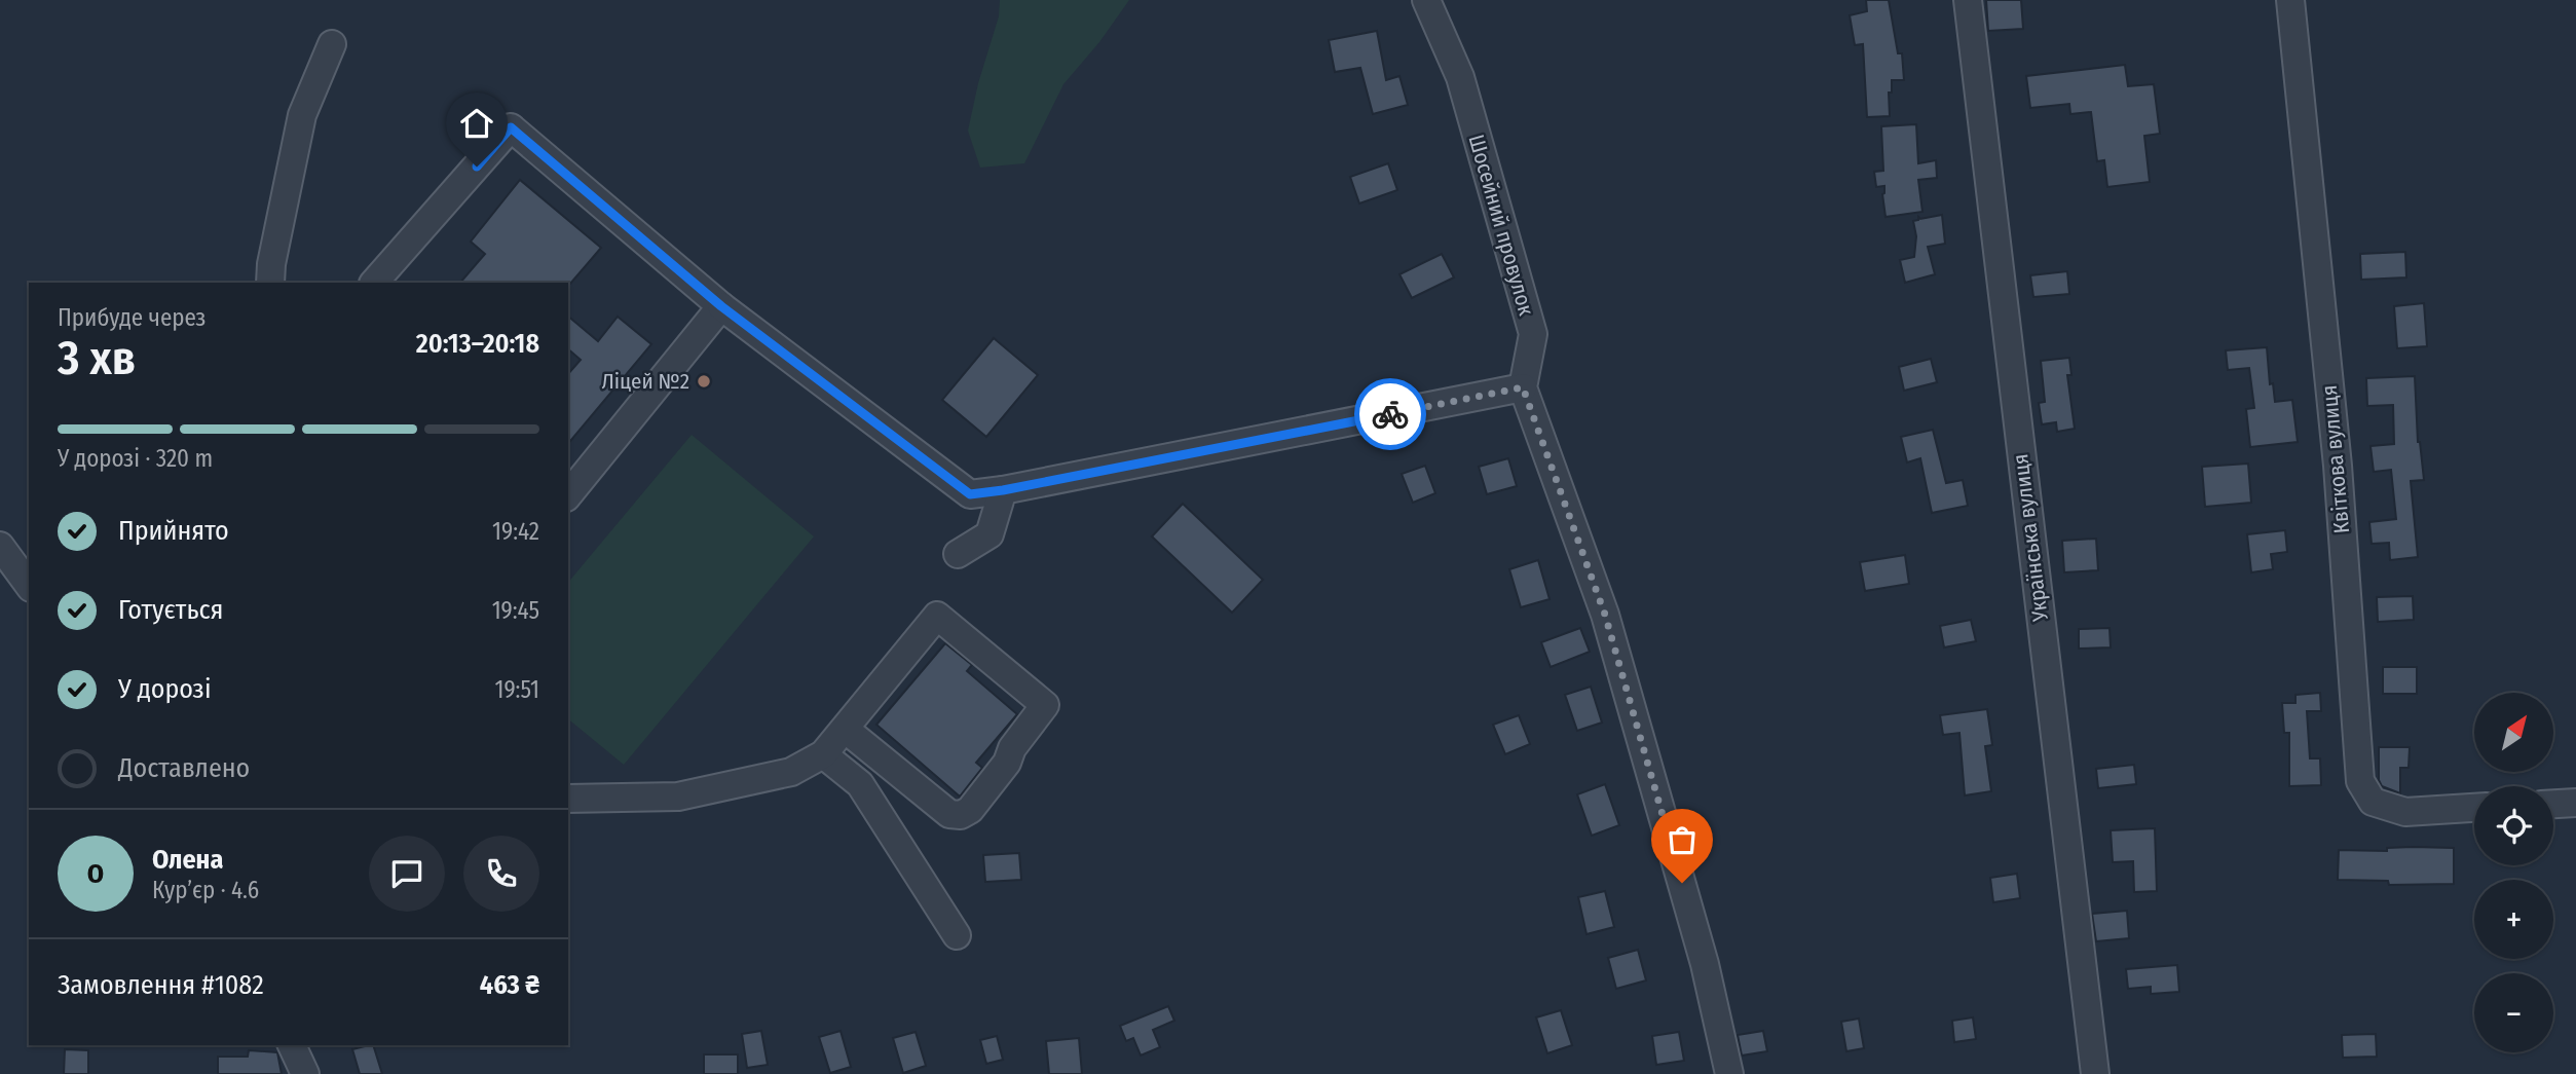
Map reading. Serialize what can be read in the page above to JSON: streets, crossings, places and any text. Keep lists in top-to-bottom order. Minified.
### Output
{"streets":{"street":["Шосейний провулок","Квіткова вулиця","Українська вулиця"]},"places":["Ліцей №2"],"north":"top right","page":{"heading":["3 хв","Прибуде через","20:13–20:18"],"panel":["Олена","Кур’єр · 4.6","Замовлення #1082","463 ₴"],"bar":"У дорозі · 320 m","list":[["Прийнято","19:42"],["Готується","19:45"],["У дорозі","19:51"],"Доставлено"],"map_buttons":["+","−"],"round":"О"}}
